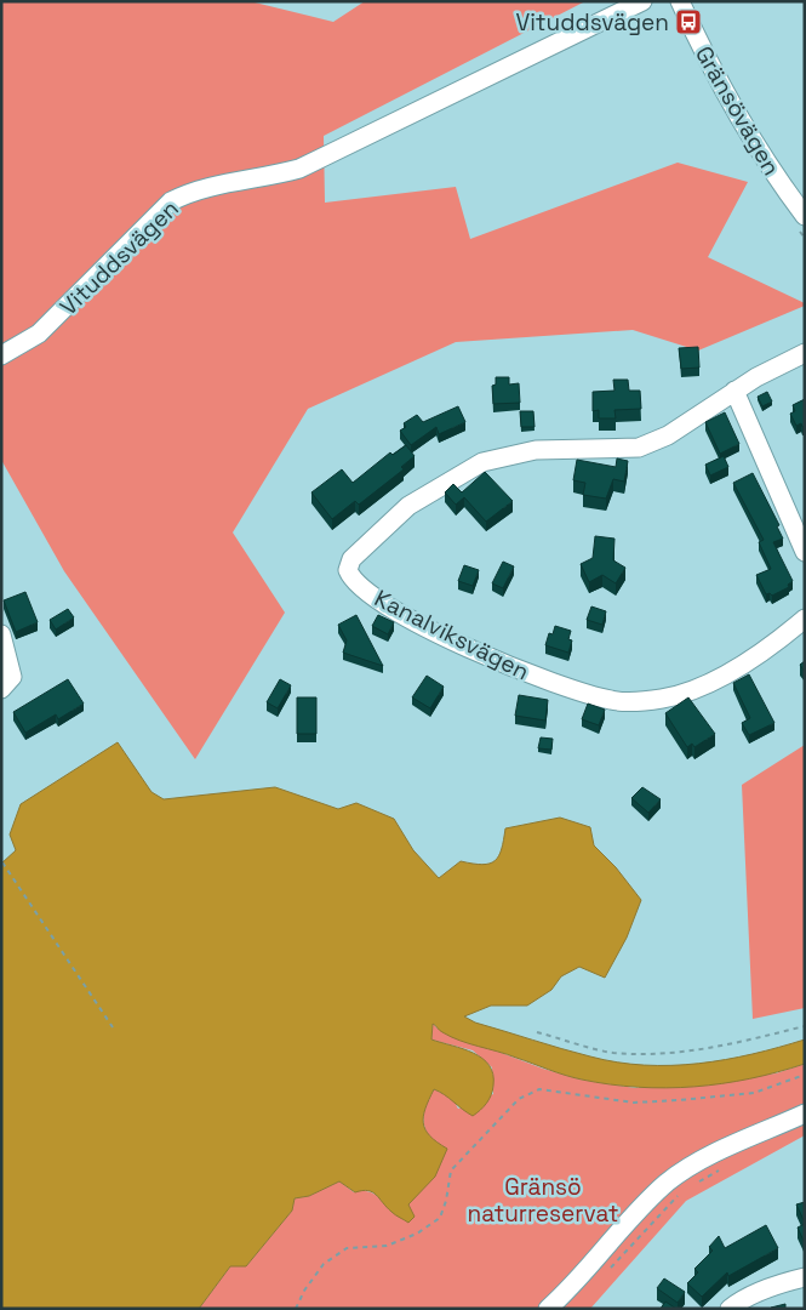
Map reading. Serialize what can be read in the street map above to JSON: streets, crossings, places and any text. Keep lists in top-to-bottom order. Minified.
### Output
{"streets":{"street":["Gränsövägen","Vituddsvägen","Kanalviksvägen"]},"parks":["Gränsö naturreservat"],"places":{"bus stop":["Vituddsvägen"]}}
